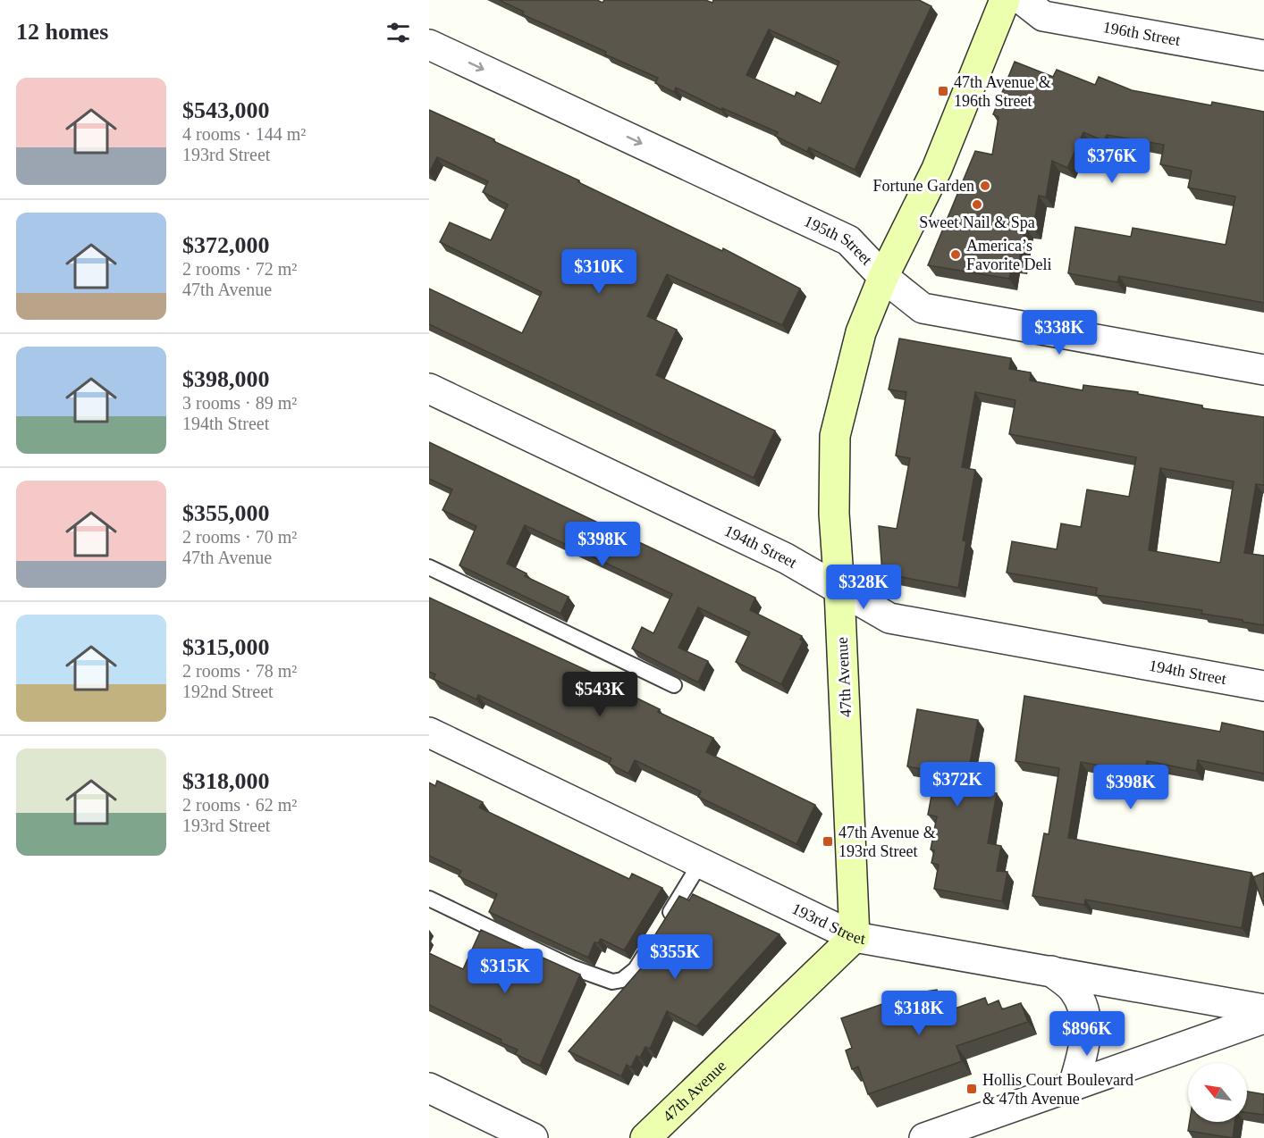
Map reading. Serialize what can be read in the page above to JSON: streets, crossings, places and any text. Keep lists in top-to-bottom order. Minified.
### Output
{"streets":{"street":["196th Street","195th Street","194th Street","47th Avenue","193rd Street"]},"crossings":[["195th Street","47th Avenue"],["194th Street","47th Avenue"],["47th Avenue","193rd Street"]],"one_way":["195th Street"],"places":{"transit":["47th Avenue & 196th Street","47th Avenue & 193rd Street","Hollis Court Boulevard & 47th Avenue"],"other":["Fortune Garden","Sweet Nail & Spa","America’s Favorite Deli"]},"north":"top left","page":{"heading":"12 homes","list":[{"name":"$543,000","note":"4 rooms · 144 m² · 193rd Street"},{"name":"$372,000","note":"2 rooms · 72 m² · 47th Avenue"},{"name":"$398,000","note":"3 rooms · 89 m² · 194th Street"},{"name":"$355,000","note":"2 rooms · 70 m² · 47th Avenue"},{"name":"$315,000","note":"2 rooms · 78 m² · 192nd Street"},{"name":"$318,000","note":"2 rooms · 62 m² · 193rd Street"}],"price":["$376K","$310K","$338K","$398K","$328K","$543K","$372K","$398K","$355K","$315K","$318K","$896K"]}}
